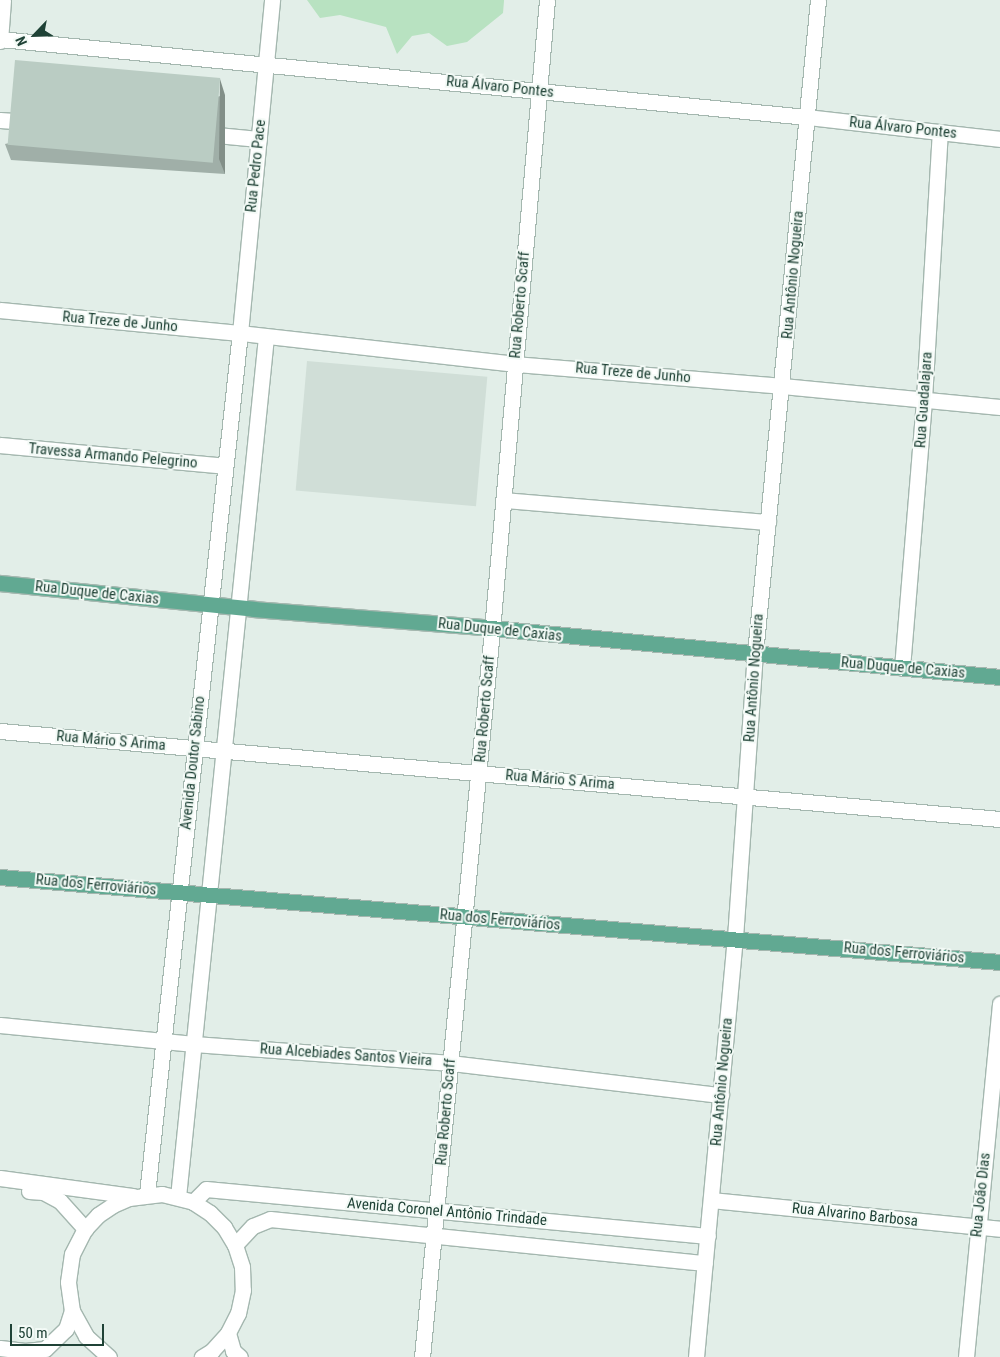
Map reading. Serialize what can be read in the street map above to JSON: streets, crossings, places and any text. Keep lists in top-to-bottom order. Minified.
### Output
{"streets":{"main road":["Rua Duque de Caxias","Rua dos Ferroviários"],"street":["Rua Álvaro Pontes","Rua Pedro Pace","Rua Antônio Nogueira","Rua Roberto Scaff","Rua Treze de Junho","Rua Guadalajara","Travessa Armando Pelegrino","Rua Mário S Arima","Avenida Doutor Sabino","Rua Alcebiades Santos Vieira","Rua João Dias","Avenida Coronel Antônio Trindade","Rua Alvarino Barbosa"]},"crossings":[["Rua Álvaro Pontes","Rua Pedro Pace"],["Rua Álvaro Pontes","Rua Antônio Nogueira"],["Rua Álvaro Pontes","Rua Roberto Scaff"],["Rua Álvaro Pontes","Rua Guadalajara"],["Rua Pedro Pace","Rua Treze de Junho"],["Rua Pedro Pace","Avenida Doutor Sabino"],["Rua Antônio Nogueira","Rua Treze de Junho"],["Rua Antônio Nogueira","Rua Duque de Caxias"],["Rua Antônio Nogueira","Rua Mário S Arima"],["Rua Antônio Nogueira","Rua dos Ferroviários"],["Rua Antônio Nogueira","Rua Alcebiades Santos Vieira"],["Rua Antônio Nogueira","Avenida Coronel Antônio Trindade"],["Rua Antônio Nogueira","Rua Alvarino Barbosa"],["Rua Roberto Scaff","Rua Treze de Junho"],["Rua Roberto Scaff","Rua Duque de Caxias"],["Rua Roberto Scaff","Rua Mário S Arima"],["Rua Roberto Scaff","Rua dos Ferroviários"],["Rua Roberto Scaff","Rua Alcebiades Santos Vieira"],["Rua Roberto Scaff","Avenida Coronel Antônio Trindade"],["Rua Treze de Junho","Rua Guadalajara"],["Rua Treze de Junho","Avenida Doutor Sabino"],["Rua Guadalajara","Rua Duque de Caxias"],["Travessa Armando Pelegrino","Avenida Doutor Sabino"],["Rua Duque de Caxias","Avenida Doutor Sabino"],["Rua Mário S Arima","Avenida Doutor Sabino"],["Avenida Doutor Sabino","Rua dos Ferroviários"],["Avenida Doutor Sabino","Rua Alcebiades Santos Vieira"],["Rua João Dias","Rua Alvarino Barbosa"]],"scale_bar":"50 m","north":"bottom left"}
